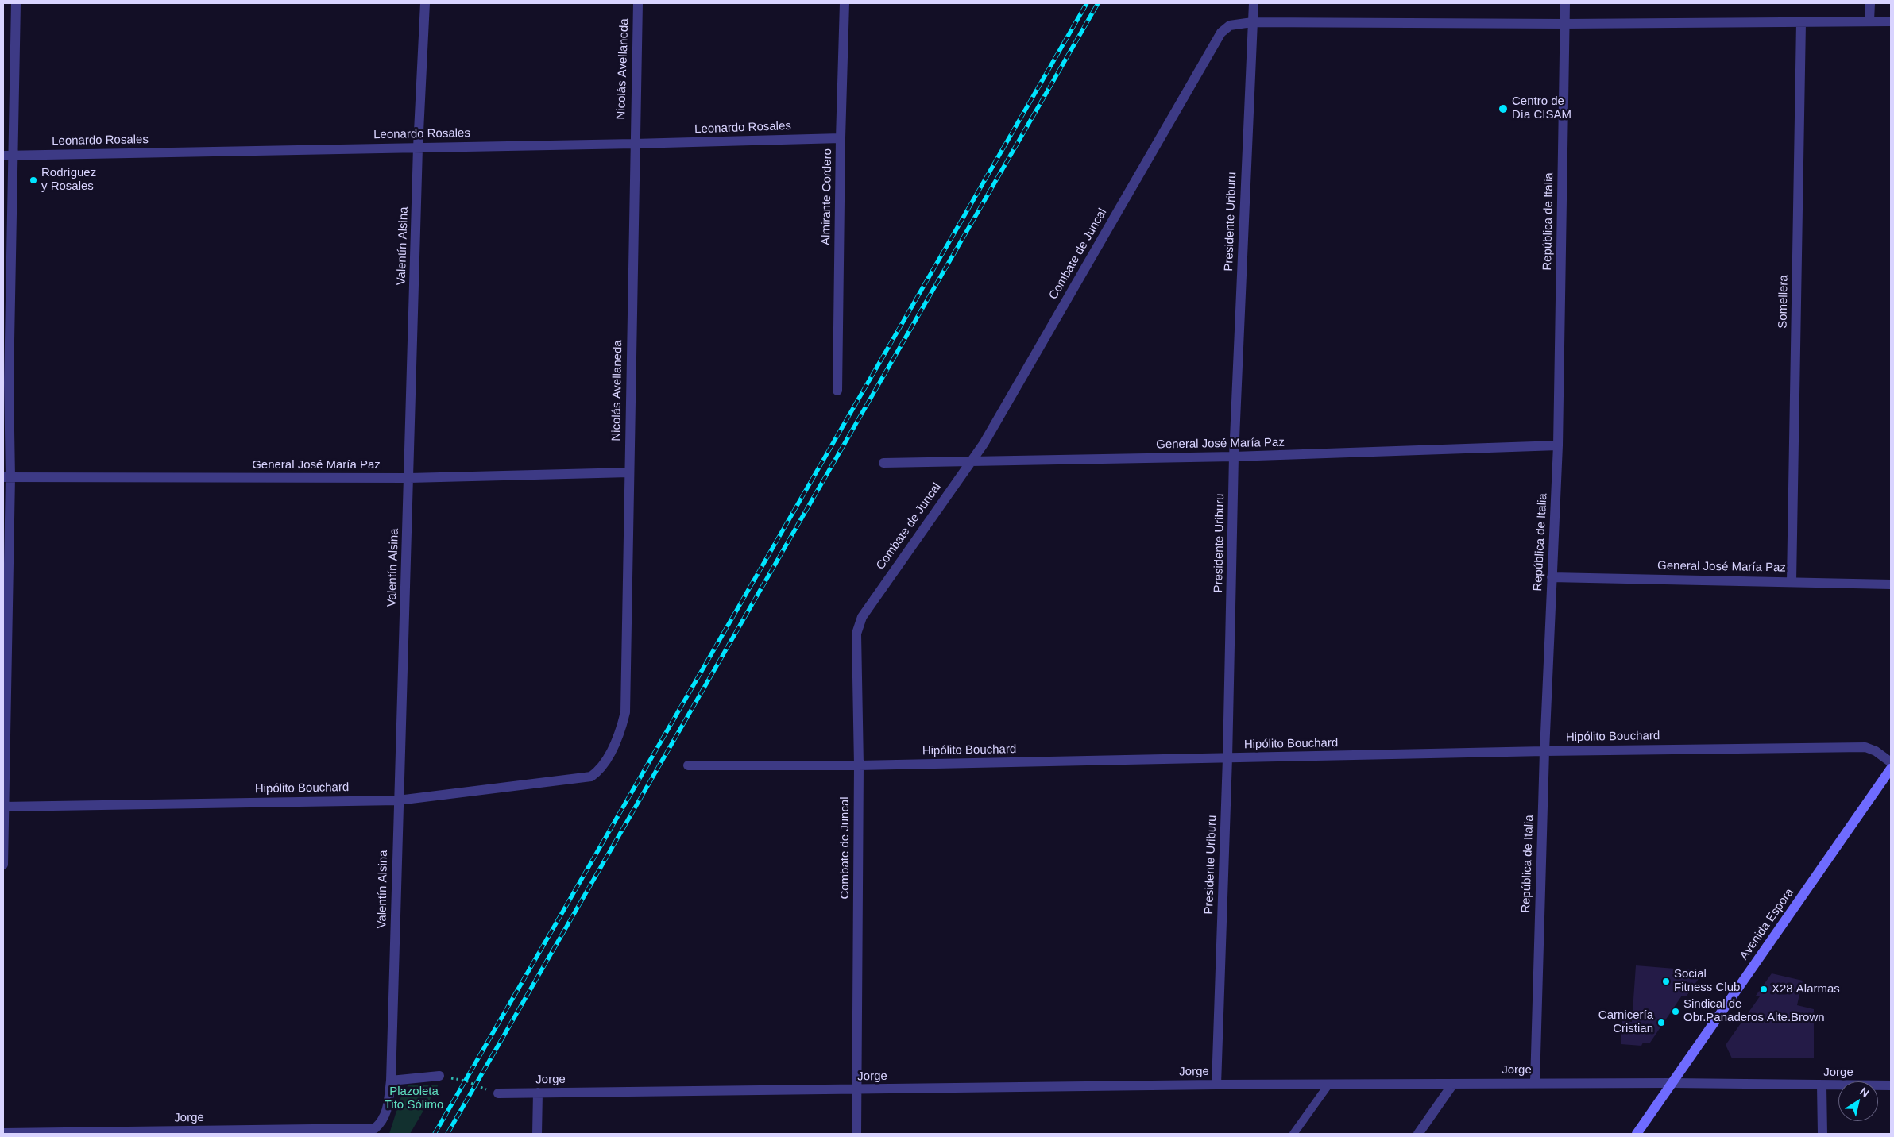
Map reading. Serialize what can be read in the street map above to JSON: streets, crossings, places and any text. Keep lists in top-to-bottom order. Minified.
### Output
{"streets":{"main road":["Avenida Espora"],"street":["Nicolás Avellaneda","Leonardo Rosales","Almirante Cordero","Presidente Uriburu","República de Italia","Valentín Alsina","Combate de Juncal","Somellera","General José María Paz","Hipólito Bouchard","Jorge"]},"crossings":[["Nicolás Avellaneda","Leonardo Rosales"],["Nicolás Avellaneda","General José María Paz"],["Nicolás Avellaneda","Hipólito Bouchard"],["Leonardo Rosales","Almirante Cordero"],["Leonardo Rosales","Valentín Alsina"],["Presidente Uriburu","Combate de Juncal"],["Presidente Uriburu","General José María Paz"],["Presidente Uriburu","Hipólito Bouchard"],["Presidente Uriburu","Jorge"],["República de Italia","General José María Paz"],["República de Italia","Hipólito Bouchard"],["República de Italia","Jorge"],["Valentín Alsina","General José María Paz"],["Valentín Alsina","Hipólito Bouchard"],["Valentín Alsina","Jorge"],["Combate de Juncal","General José María Paz"],["Combate de Juncal","Hipólito Bouchard"],["Combate de Juncal","Jorge"],["Somellera","General José María Paz"],["Avenida Espora","Jorge"]],"parks":["Plazoleta Tito Sólimo"],"places":["Centro de Día CISAM","Rodríguez y Rosales","Social Fitness Club","X28 Alarmas","Sindical de Obr.Panaderos Alte.Brown","Carnicería Cristian"],"north":"top right"}
